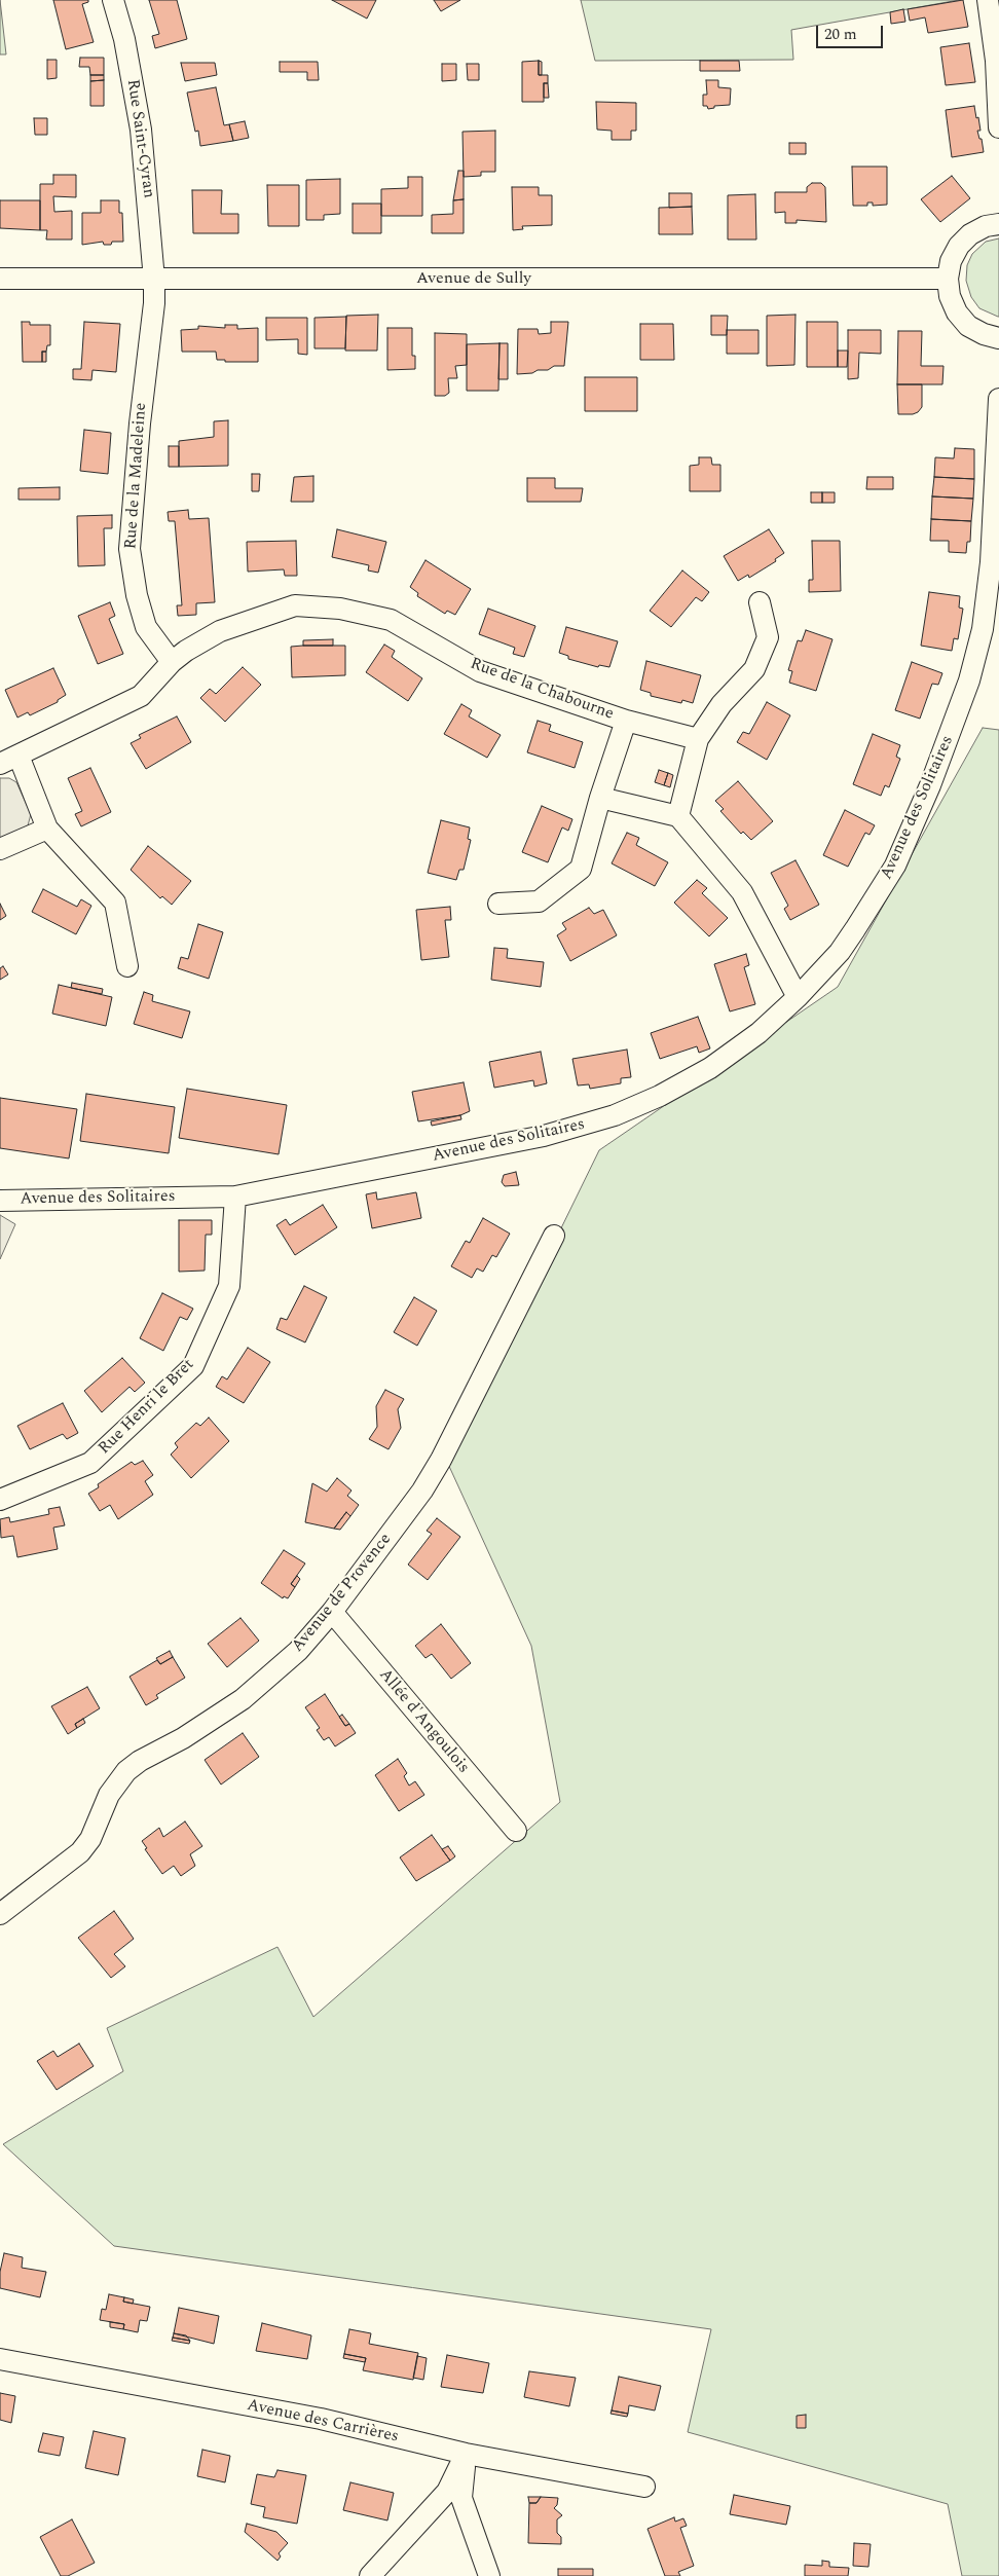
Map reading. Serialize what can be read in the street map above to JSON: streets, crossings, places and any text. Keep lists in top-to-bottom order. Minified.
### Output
{"streets":{"street":["Rue Saint-Cyran","Avenue de Sully","Rue de la Madeleine","Rue de la Chabourne","Avenue des Solitaires","Rue Henri le Bret","Avenue de Provence","Allée d'Angoulois","Avenue des Carrières"]},"crossings":[["Rue Saint-Cyran","Avenue de Sully"],["Rue Saint-Cyran","Rue de la Madeleine"],["Avenue de Sully","Rue de la Madeleine"],["Rue de la Madeleine","Rue de la Chabourne"],["Avenue des Solitaires","Rue Henri le Bret"],["Avenue de Provence","Allée d'Angoulois"]],"scale_bar":"20 m"}
